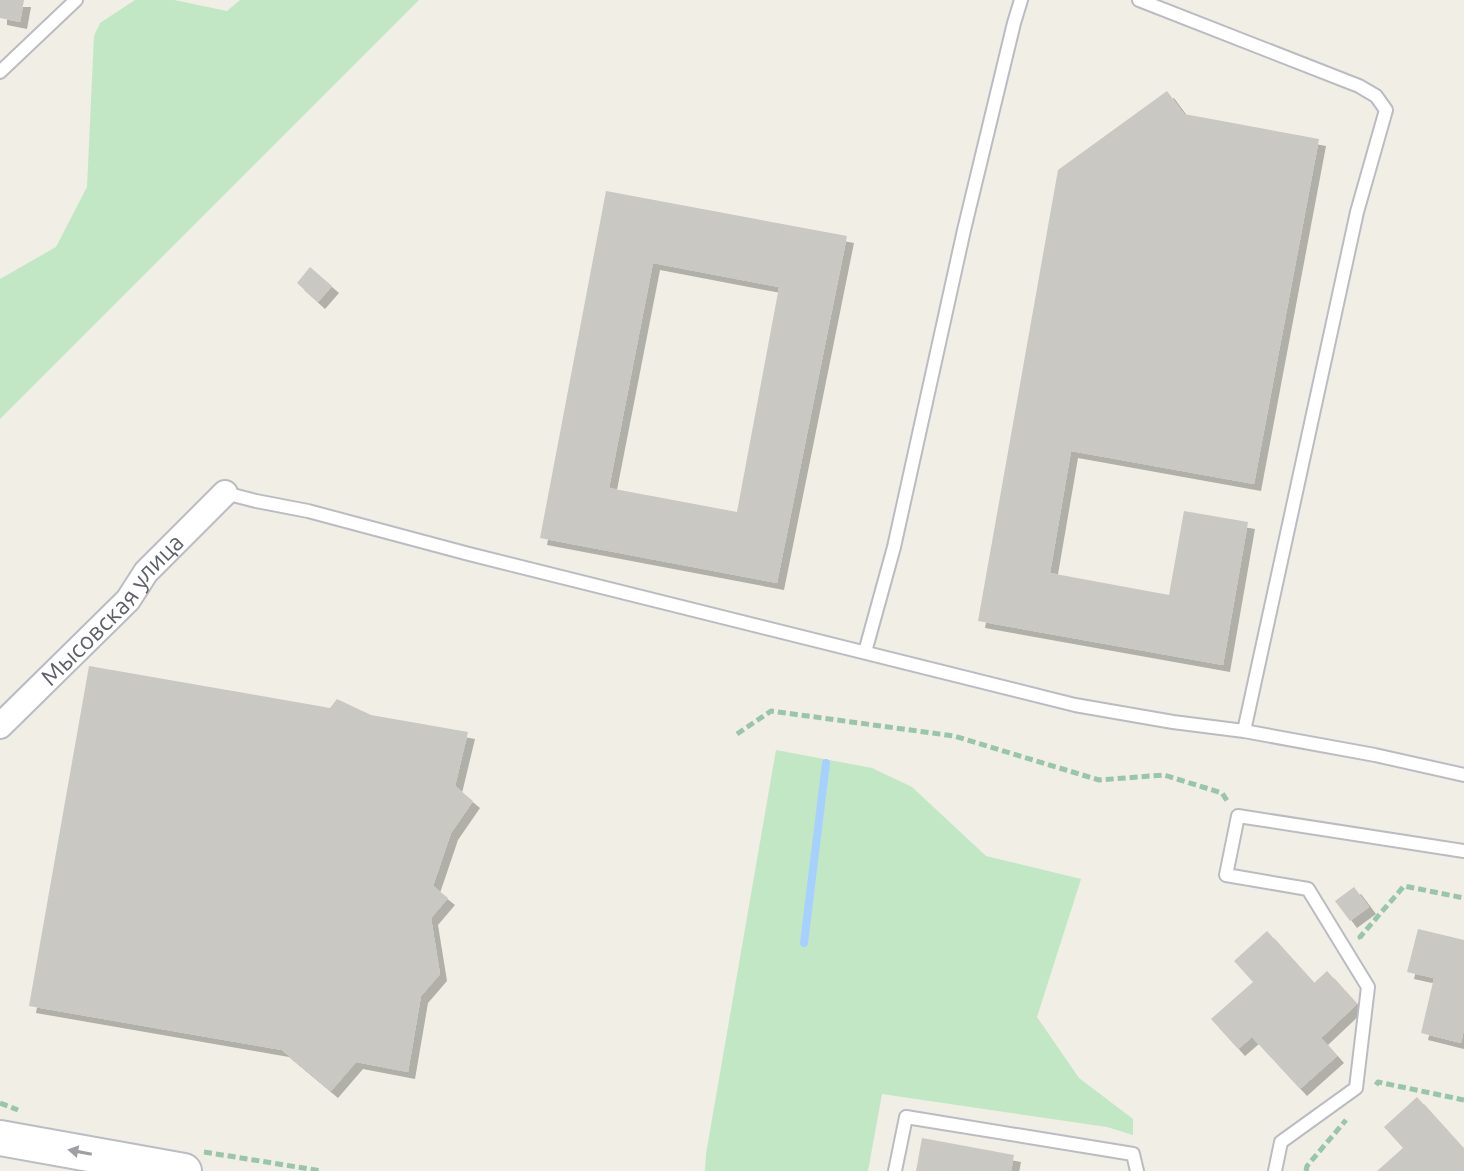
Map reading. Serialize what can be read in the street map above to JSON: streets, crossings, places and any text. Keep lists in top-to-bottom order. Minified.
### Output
{"streets":{"street":["Мысовская улица"]}}
